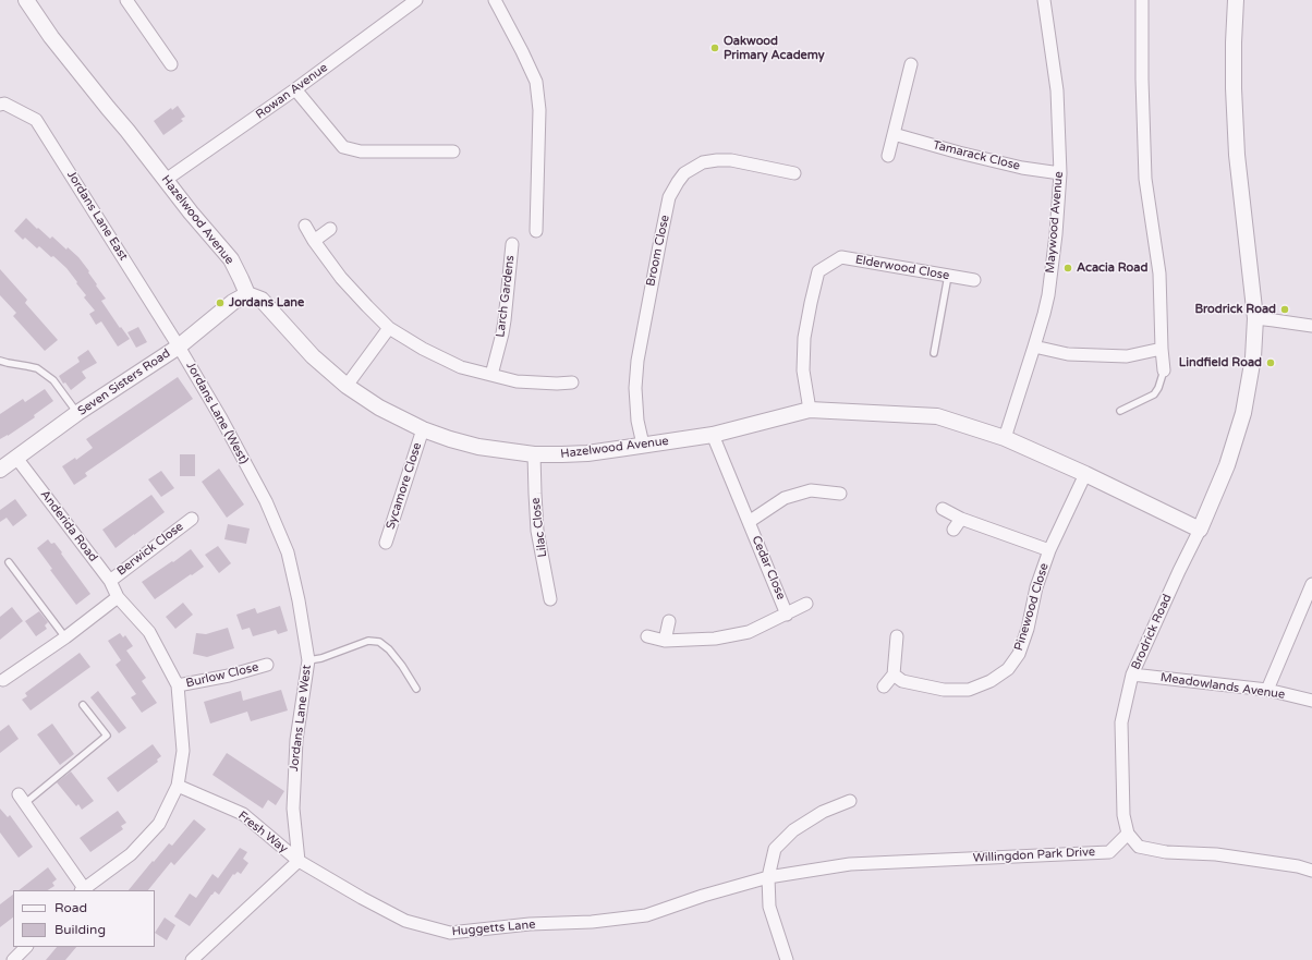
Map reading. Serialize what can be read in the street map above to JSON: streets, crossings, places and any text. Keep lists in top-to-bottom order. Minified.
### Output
{"streets":{"street":["Rowan Avenue","Tamarack Close","Jordans Lane East","Hazelwood Avenue","Maywood Avenue","Broom Close","Elderwood Close","Larch Gardens","Seven Sisters Road","Jordans Lane (West)","Sycamore Close","Anderida Road","Lilac Close","Berwick Close","Cedar Close","Pinewood Close","Brodrick Road","Burlow Close","Meadowlands Avenue","Jordans Lane West","Fresh Way","Willingdon Park Drive","Huggetts Lane"]},"crossings":[["Rowan Avenue","Hazelwood Avenue"],["Tamarack Close","Maywood Avenue"],["Jordans Lane East","Seven Sisters Road"],["Jordans Lane East","Jordans Lane (West)"],["Hazelwood Avenue","Maywood Avenue"],["Hazelwood Avenue","Broom Close"],["Hazelwood Avenue","Elderwood Close"],["Hazelwood Avenue","Seven Sisters Road"],["Hazelwood Avenue","Sycamore Close"],["Hazelwood Avenue","Lilac Close"],["Hazelwood Avenue","Cedar Close"],["Hazelwood Avenue","Pinewood Close"],["Hazelwood Avenue","Brodrick Road"],["Seven Sisters Road","Jordans Lane (West)"],["Seven Sisters Road","Anderida Road"],["Jordans Lane (West)","Jordans Lane West"],["Anderida Road","Berwick Close"],["Anderida Road","Burlow Close"],["Anderida Road","Fresh Way"],["Brodrick Road","Meadowlands Avenue"],["Brodrick Road","Willingdon Park Drive"],["Jordans Lane West","Fresh Way"],["Jordans Lane West","Huggetts Lane"],["Fresh Way","Huggetts Lane"],["Willingdon Park Drive","Huggetts Lane"]],"places":["Oakwood Primary Academy","Acacia Road","Jordans Lane","Brodrick Road","Lindfield Road"],"legend":["Road","Building"]}
